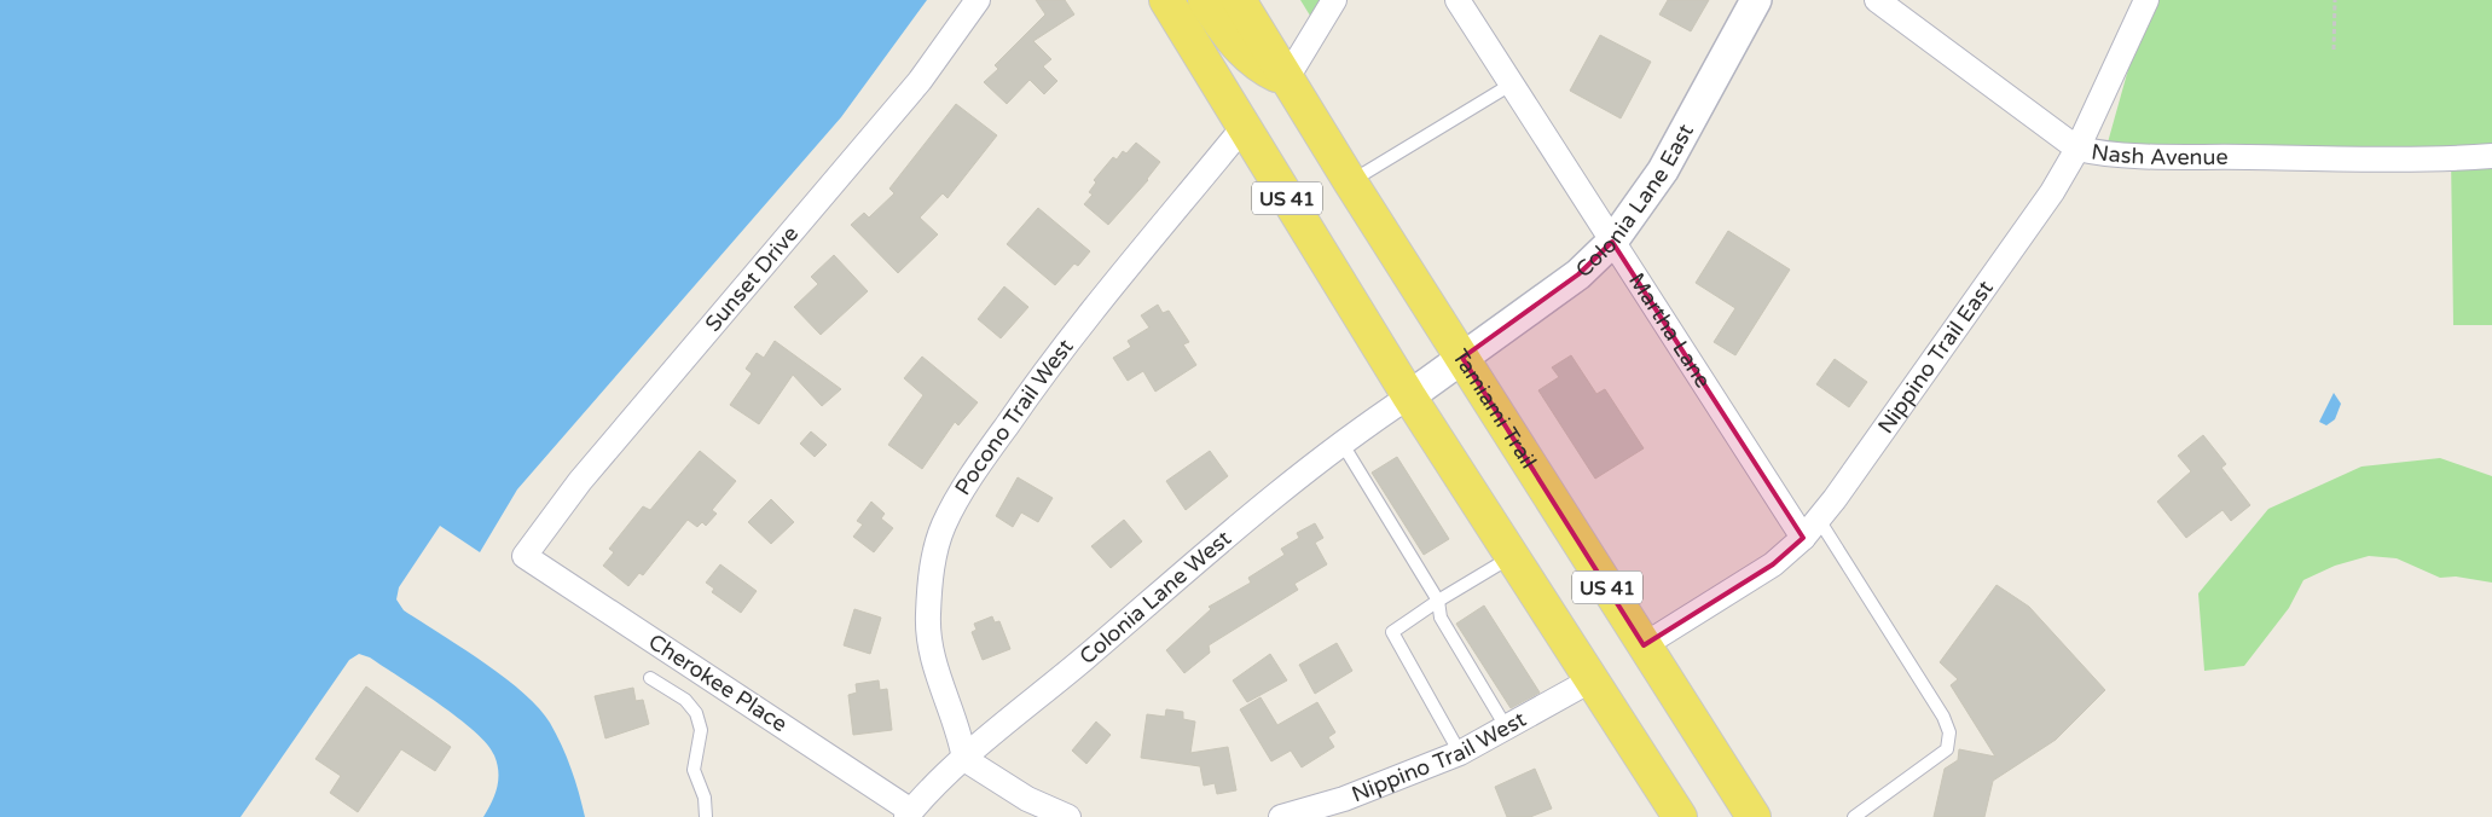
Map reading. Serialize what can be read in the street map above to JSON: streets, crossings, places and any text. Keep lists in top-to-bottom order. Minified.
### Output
{"streets":{"main road":["US 41","Tamiami Trail"],"street":["Nash Avenue","Colonia Lane East","Sunset Drive","Martha Lane","Nippino Trail East","Pocono Trail West","Colonia Lane West","Cherokee Place","Nippino Trail West"]},"crossings":[["Nash Avenue","Nippino Trail East"],["US 41","Colonia Lane East"],["US 41","Pocono Trail West"],["US 41","Colonia Lane West"],["US 41","Nippino Trail West"],["Colonia Lane East","Martha Lane"],["Colonia Lane East","Tamiami Trail"],["Colonia Lane East","Colonia Lane West"],["Sunset Drive","Cherokee Place"],["Martha Lane","Nippino Trail East"],["Nippino Trail East","Tamiami Trail"],["Pocono Trail West","Colonia Lane West"],["Colonia Lane West","Cherokee Place"]]}
